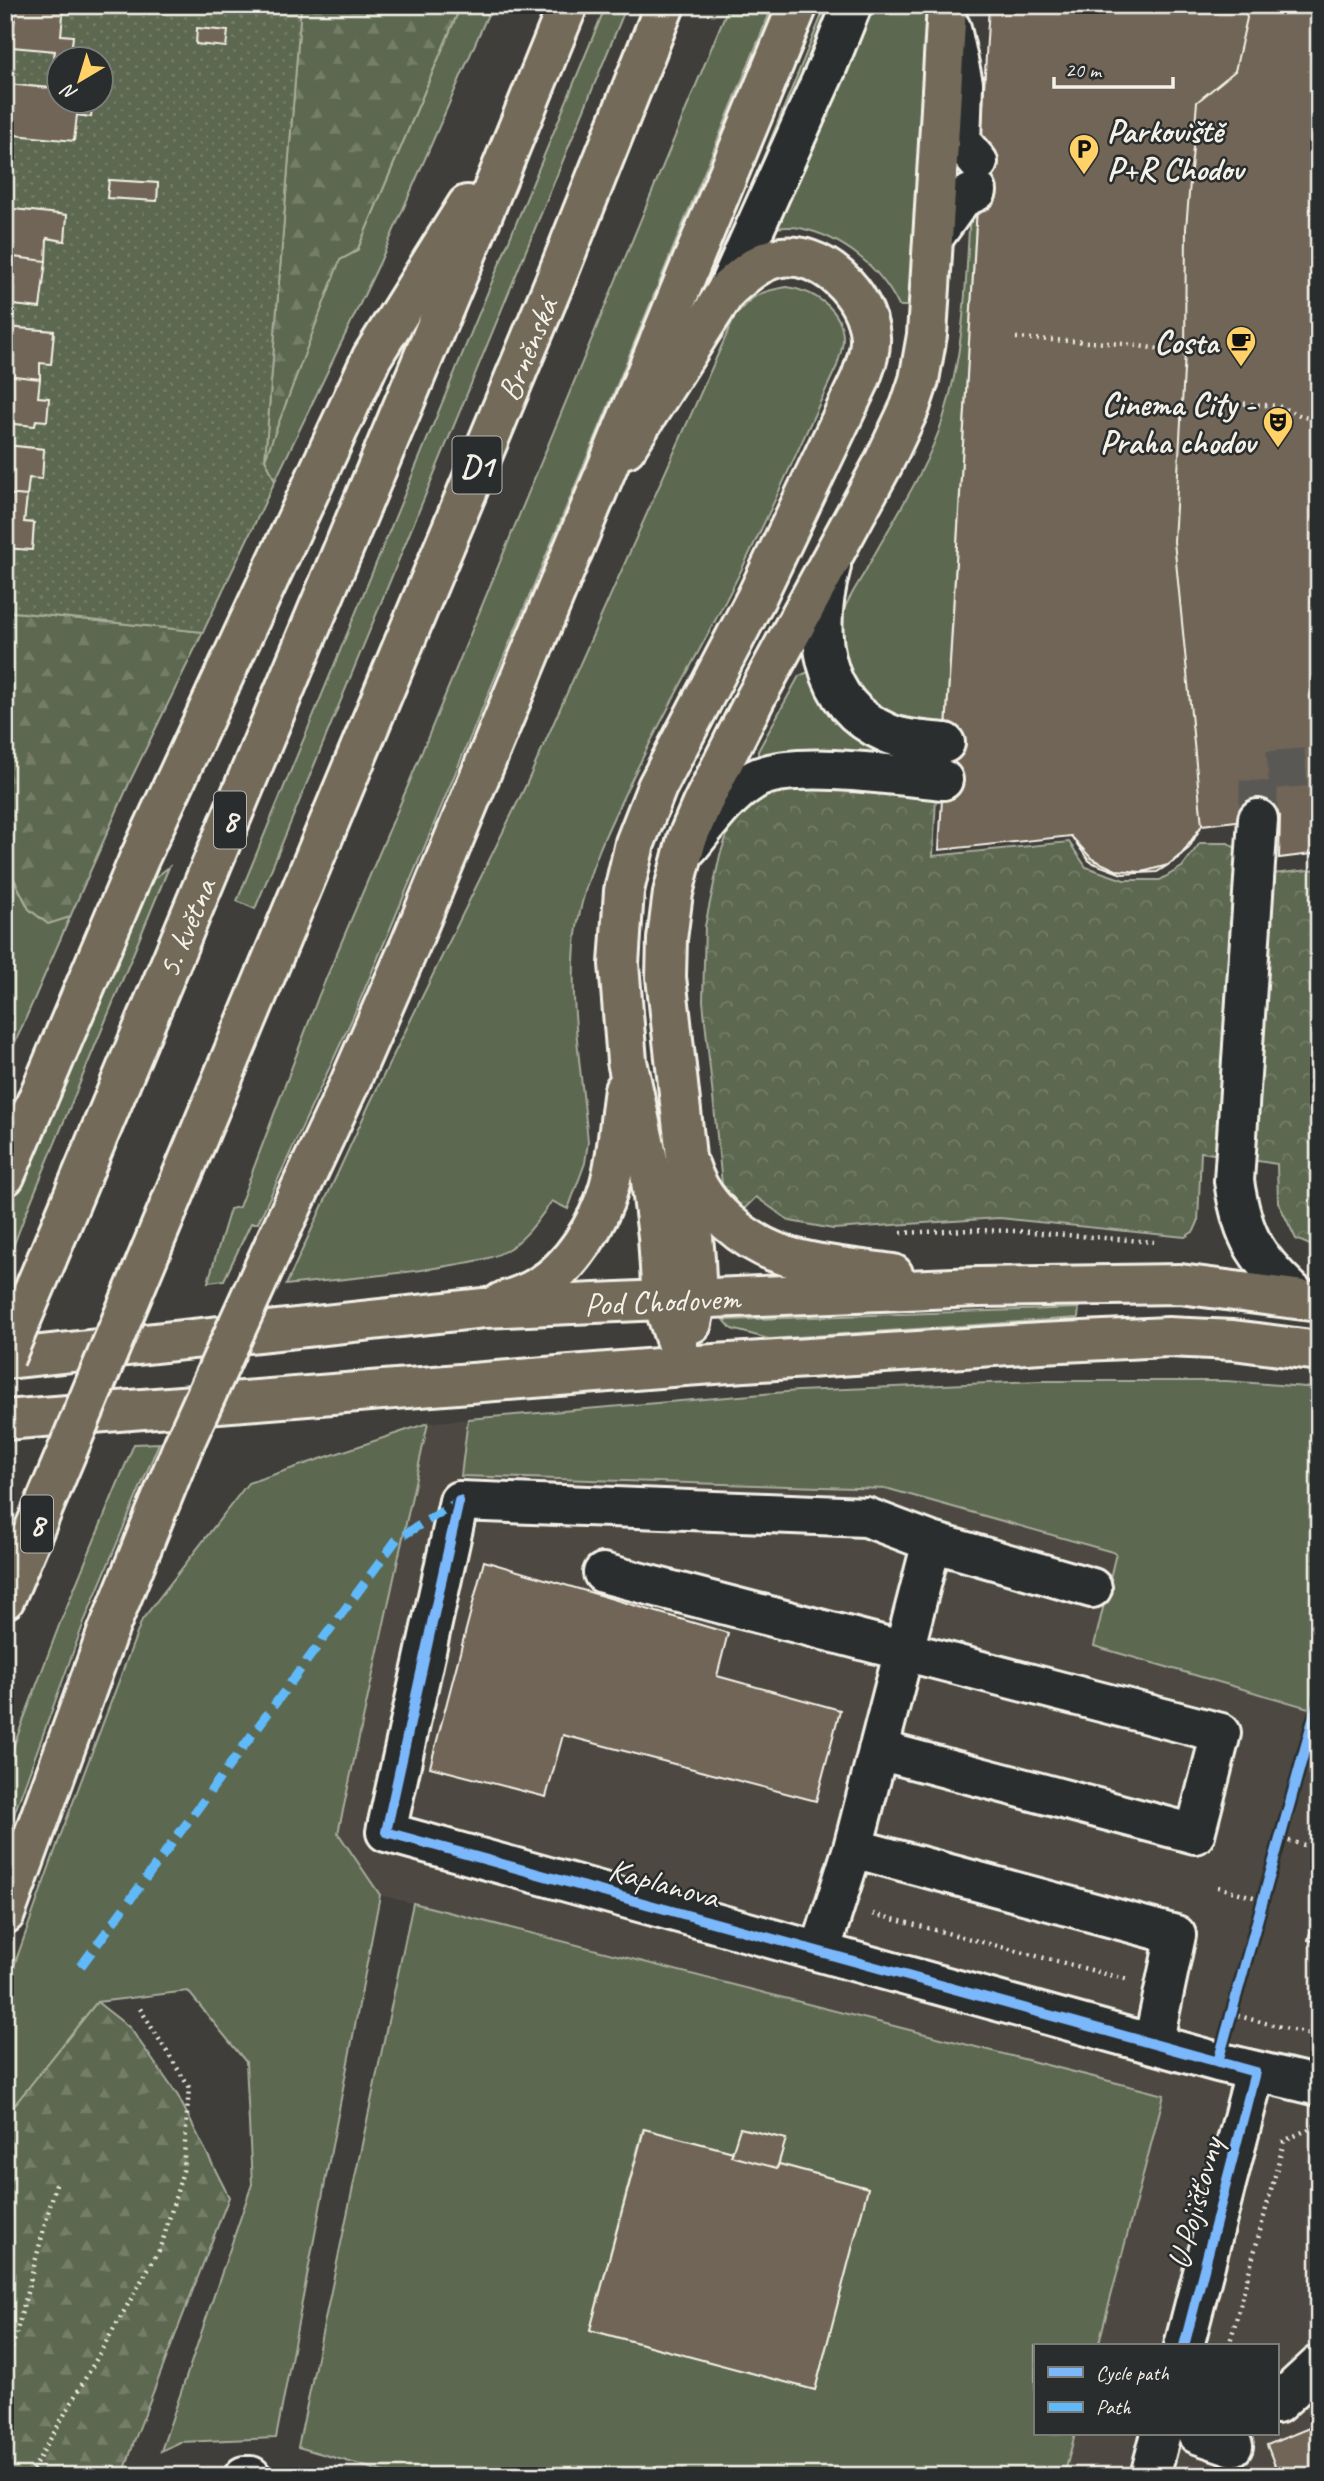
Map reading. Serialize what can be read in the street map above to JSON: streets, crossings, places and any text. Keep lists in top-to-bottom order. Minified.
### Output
{"streets":{"main road":["Brněnská","D1","8","5. května","Pod Chodovem"],"street":["Kaplanova","U Pojišťovny"]},"crossings":[["Brněnská","8"],["5. května","Pod Chodovem"],["Kaplanova","U Pojišťovny"]],"places":{"parking":["Parkoviště P+R Chodov"],"cafe":["Costa"],"theatre":["Cinema City - Praha chodov"]},"legend":["Cycle path","Path"],"scale_bar":"20 m","north":"bottom left"}
